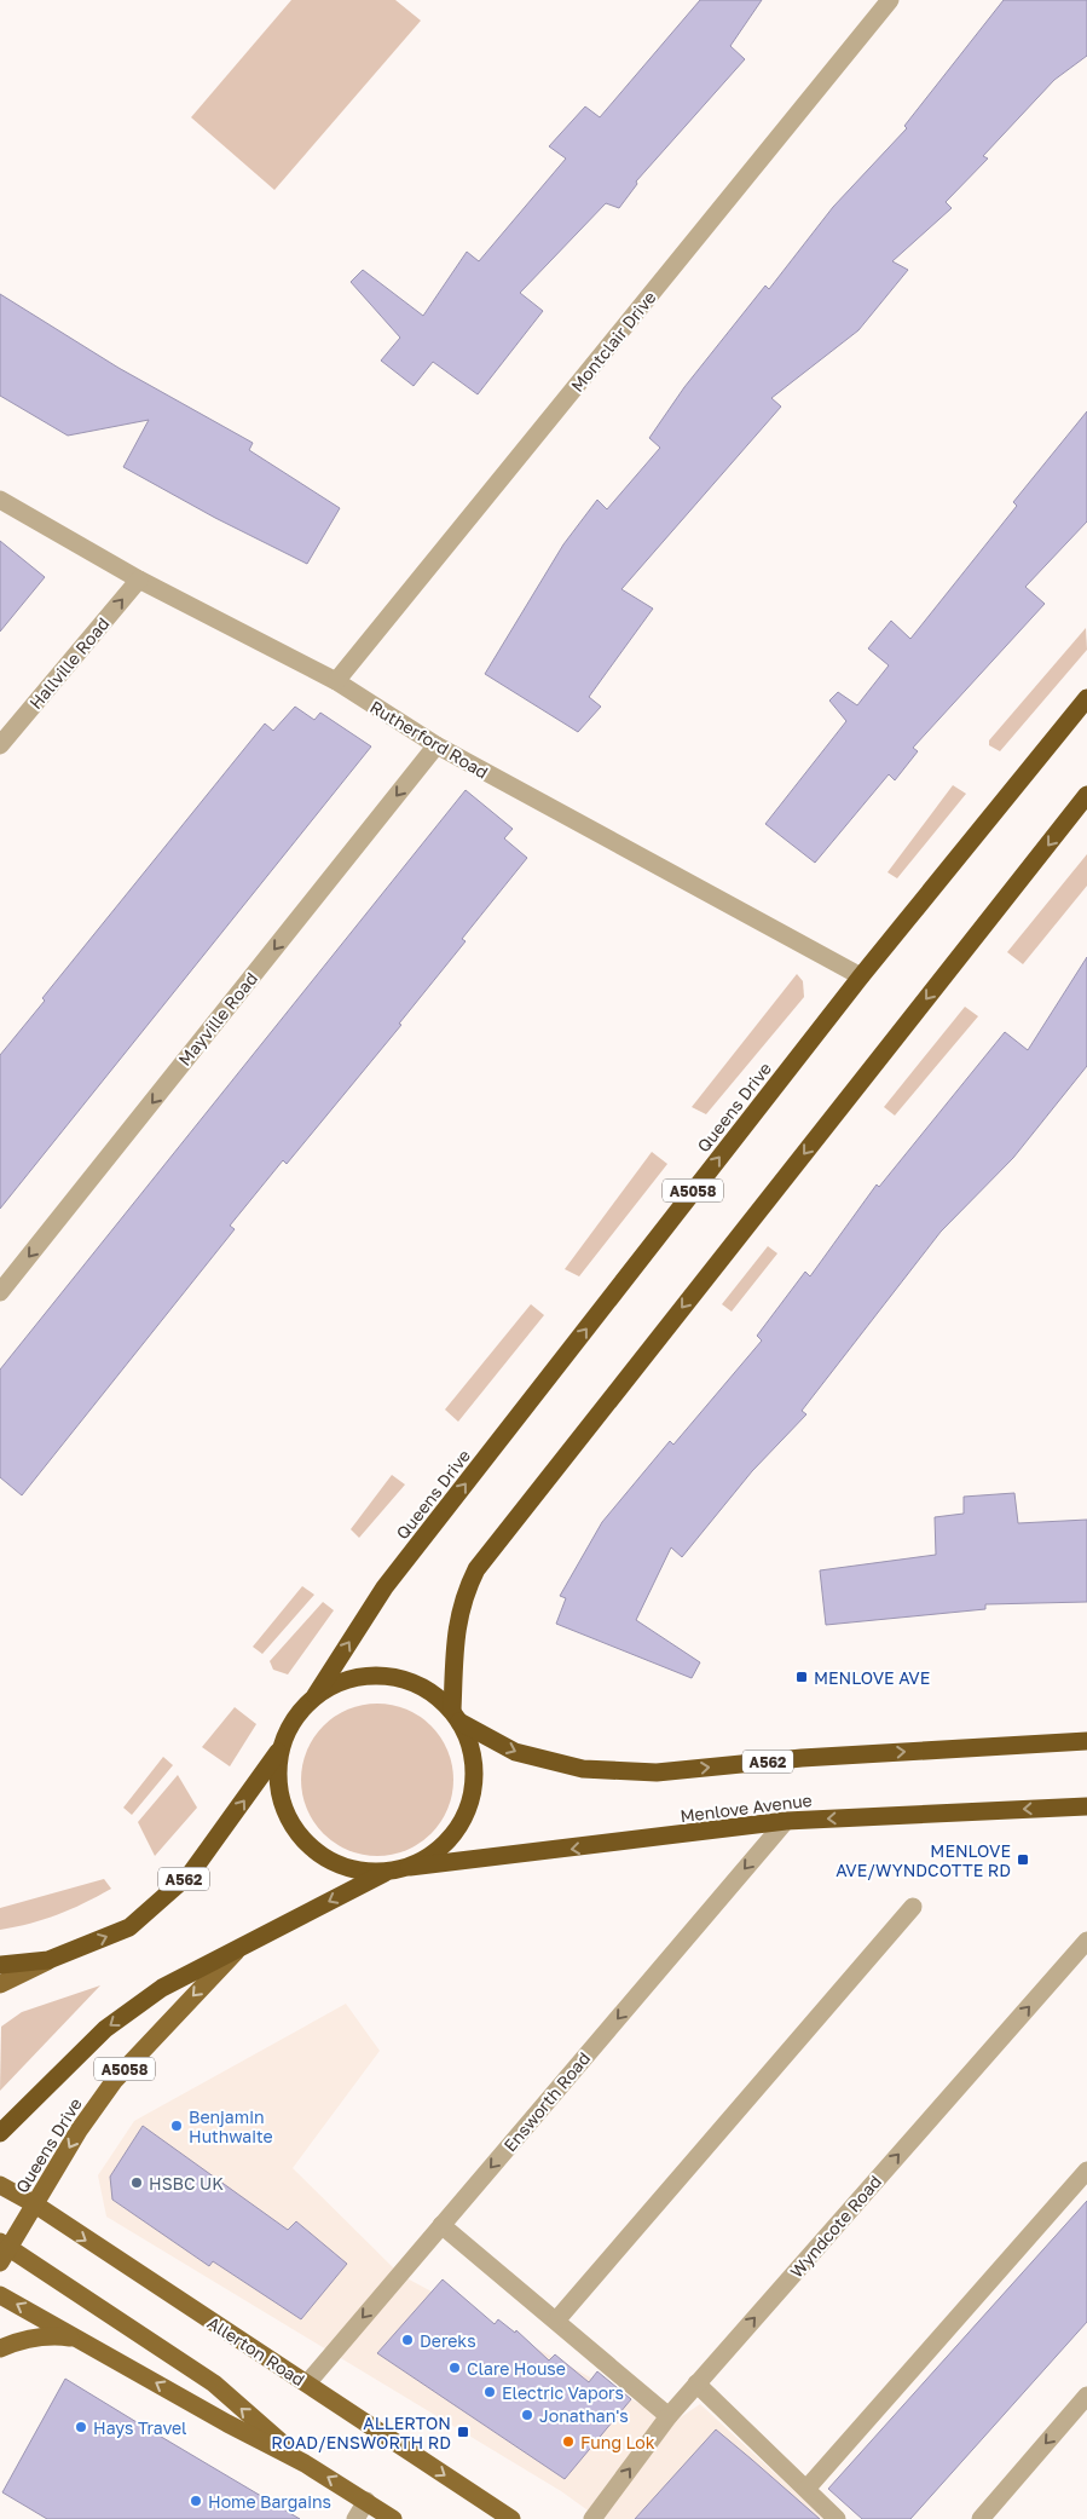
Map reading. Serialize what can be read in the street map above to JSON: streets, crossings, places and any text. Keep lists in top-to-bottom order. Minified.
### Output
{"streets":{"highway":["Queens Drive","A5058","A562","Menlove Avenue"],"main road":["Allerton Road"],"street":["Montclair Drive","Hallville Road","Rutherford Road","Mayville Road","Ensworth Road","Wyndcote Road"]},"crossings":[["Montclair Drive","Rutherford Road"],["Hallville Road","Rutherford Road"],["Rutherford Road","Mayville Road"],["Rutherford Road","Queens Drive"],["Queens Drive","A562"],["Queens Drive","Menlove Avenue"],["Queens Drive","Allerton Road"],["A562","Menlove Avenue"],["Menlove Avenue","Ensworth Road"],["Ensworth Road","Allerton Road"]],"one_way":["Hallville Road","Mayville Road"],"places":{"transit":["MENLOVE AVE","MENLOVE AVE/WYNDCOTTE RD","ALLERTON ROAD/ENSWORTH RD"],"other":["Benjamin Huthwaite","HSBC UK","Dereks","Clare House","Electric Vapors","Jonathan's","Hays Travel","Fung Lok","Home Bargains"]}}
